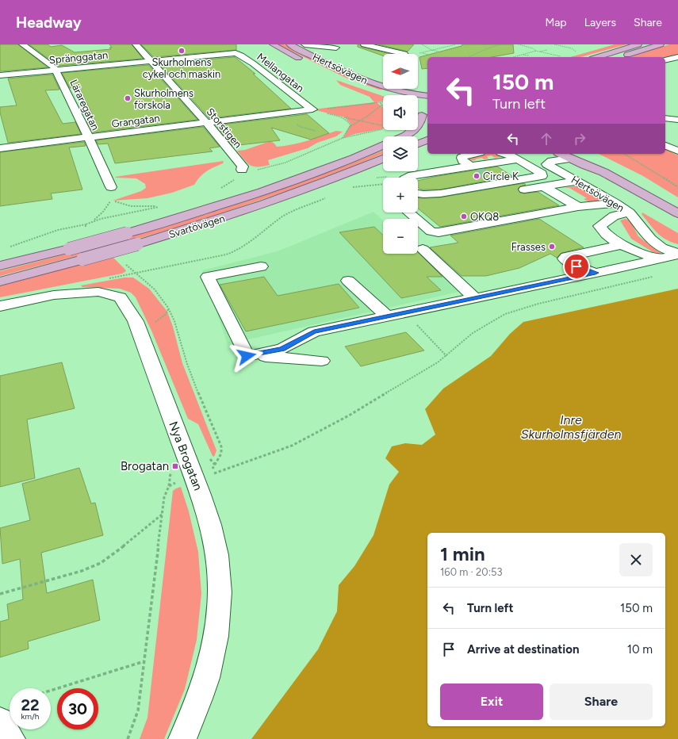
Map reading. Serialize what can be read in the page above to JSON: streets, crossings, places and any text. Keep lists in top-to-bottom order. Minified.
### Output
{"streets":{"main road":["Hertsövägen","Svartövägen"],"street":["Spränggatan","Mellangatan","Läraregatan","Grangatan","Storstigen","Nya Brogatan"]},"crossings":[["Spränggatan","Mellangatan"],["Spränggatan","Läraregatan"],["Spränggatan","Storstigen"],["Mellangatan","Grangatan"],["Läraregatan","Grangatan"],["Grangatan","Storstigen"]],"water":["Inre Skurholmsfjärden"],"places":{"other":["Skurholmens cykel och maskin","Skurholmens förskola","Circle K","OKQ8","Frasses"],"transit":["Brogatan"]},"north":"left","page":{"header":"Headway","nav":["Map","Layers","Share"],"map_buttons":["+","−"],"turn":["150 m","Turn left"],"heading":["1 min","160 m · 20:53"],"list":[{"name":"Turn left","value":"150 m"},{"name":"Arrive at destination","value":"10 m"}],"buttons":["Exit","Share"],"speed":"22 km/h","limit":"30"}}
